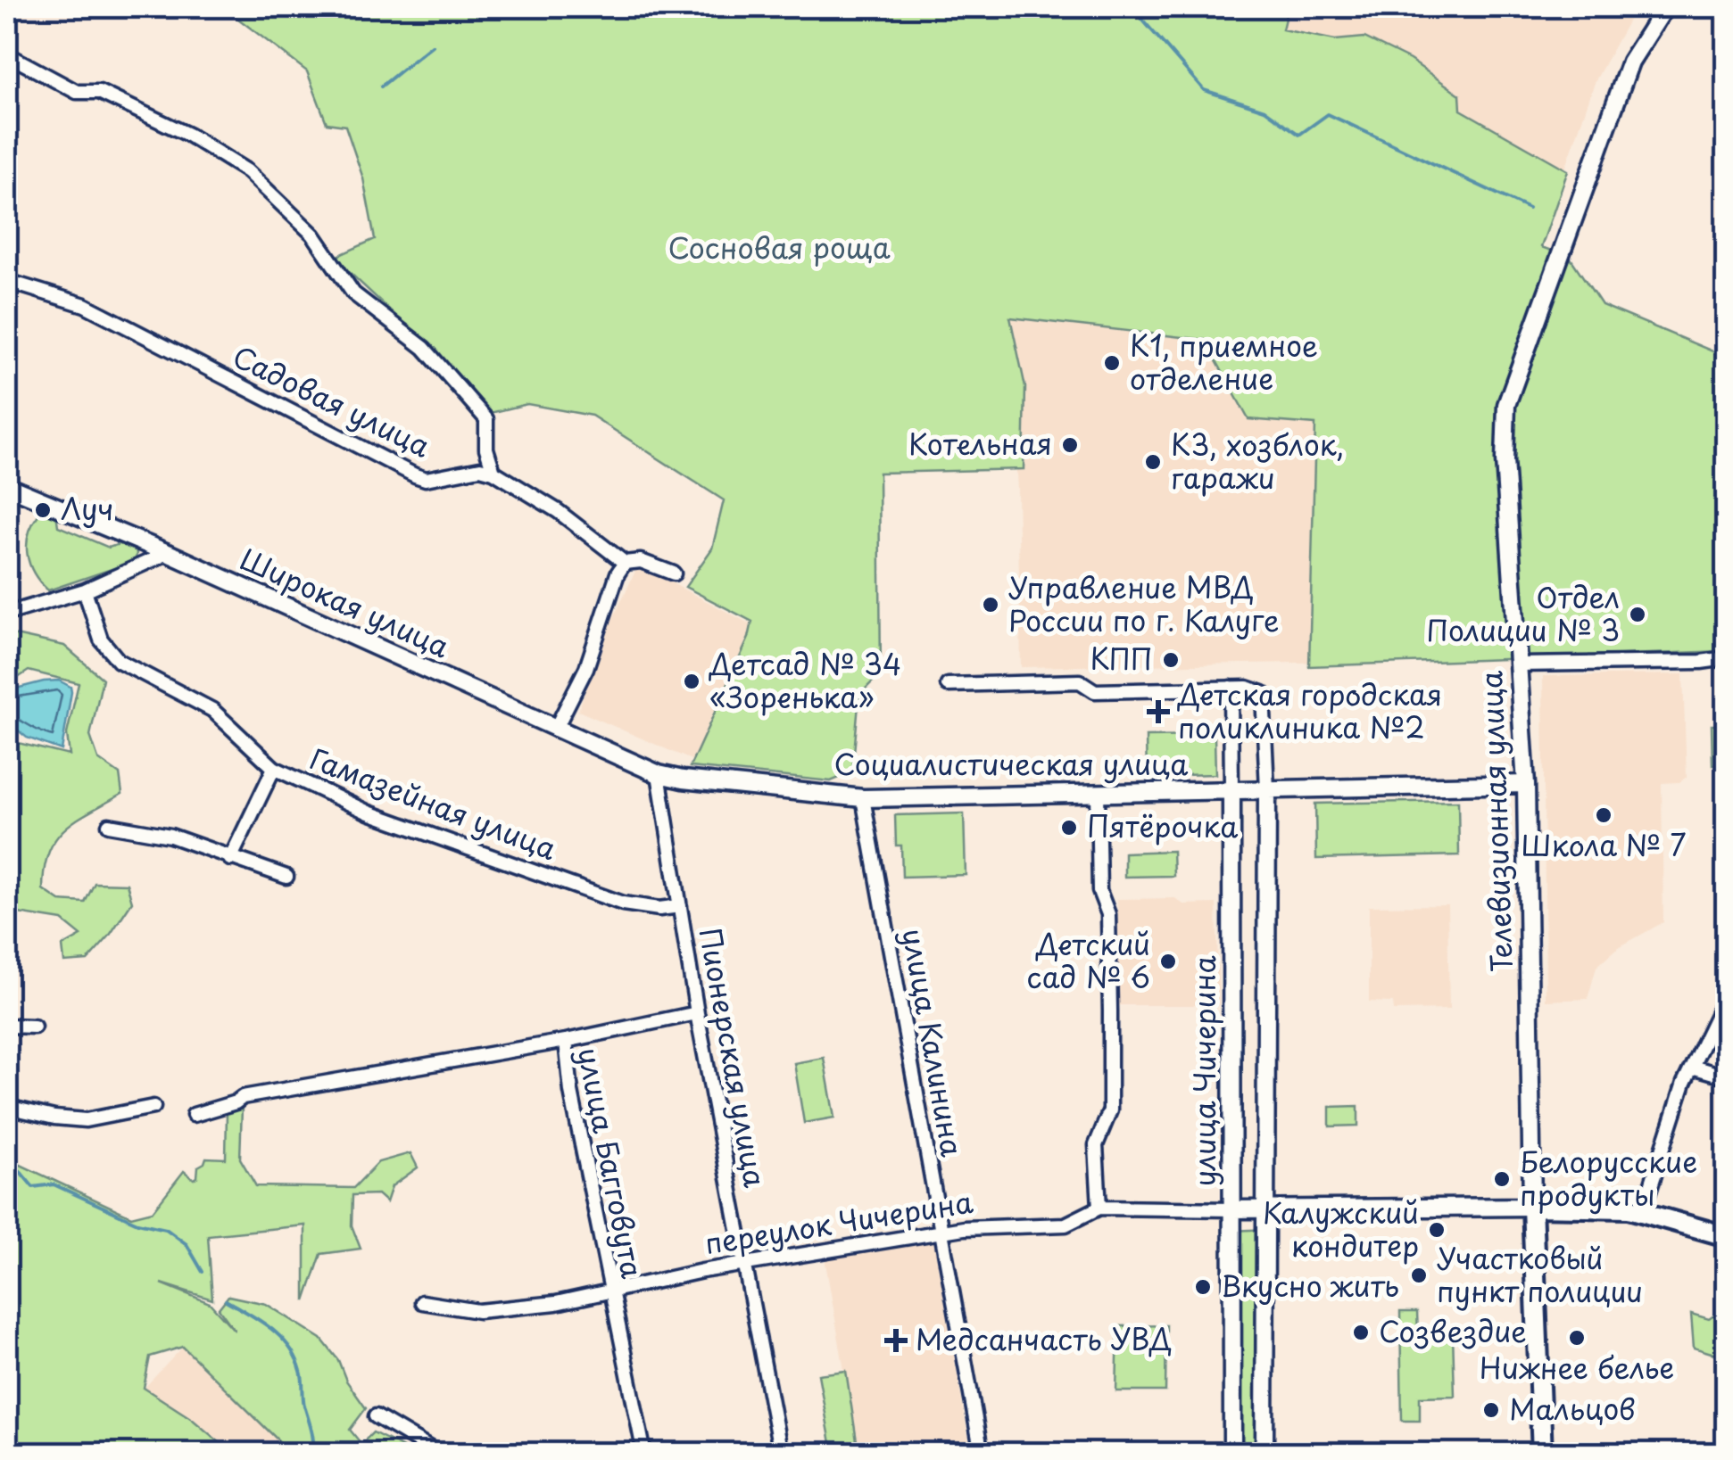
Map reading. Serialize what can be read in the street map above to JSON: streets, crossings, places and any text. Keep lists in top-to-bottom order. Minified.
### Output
{"streets":{"main road":["Телевизионная улица"],"street":["Садовая улица","Широкая улица","Социалистическая улица","Гамазейная улица","улица Калинина","Пионерская улица","улица Чичерина","улица Багговута","переулок Чичерина"]},"crossings":[["Широкая улица","Социалистическая улица"],["Широкая улица","Пионерская улица"],["Социалистическая улица","Телевизионная улица"],["Социалистическая улица","улица Калинина"],["Социалистическая улица","Пионерская улица"],["Социалистическая улица","улица Чичерина"],["Гамазейная улица","Пионерская улица"],["Телевизионная улица","переулок Чичерина"],["улица Калинина","переулок Чичерина"],["Пионерская улица","переулок Чичерина"],["улица Чичерина","переулок Чичерина"],["улица Багговута","переулок Чичерина"]],"parks":["Сосновая роща"],"places":{"other":["К1, приемное отделение","Котельная","К3, хозблок, гаражи","Луч","Управление МВД России по г. Калуге","Отдел Полиции № 3","КПП","Детсад № 34 «Зоренька»","Школа № 7","Пятёрочка","Детский сад № 6","Белорусские продукты","Калужский кондитер","Участковый пункт полиции","Вкусно жить","Созвездие","Нижнее белье","Мальцов"],"health":["Детская городская поликлиника №2","Медсанчасть УВД"]}}
